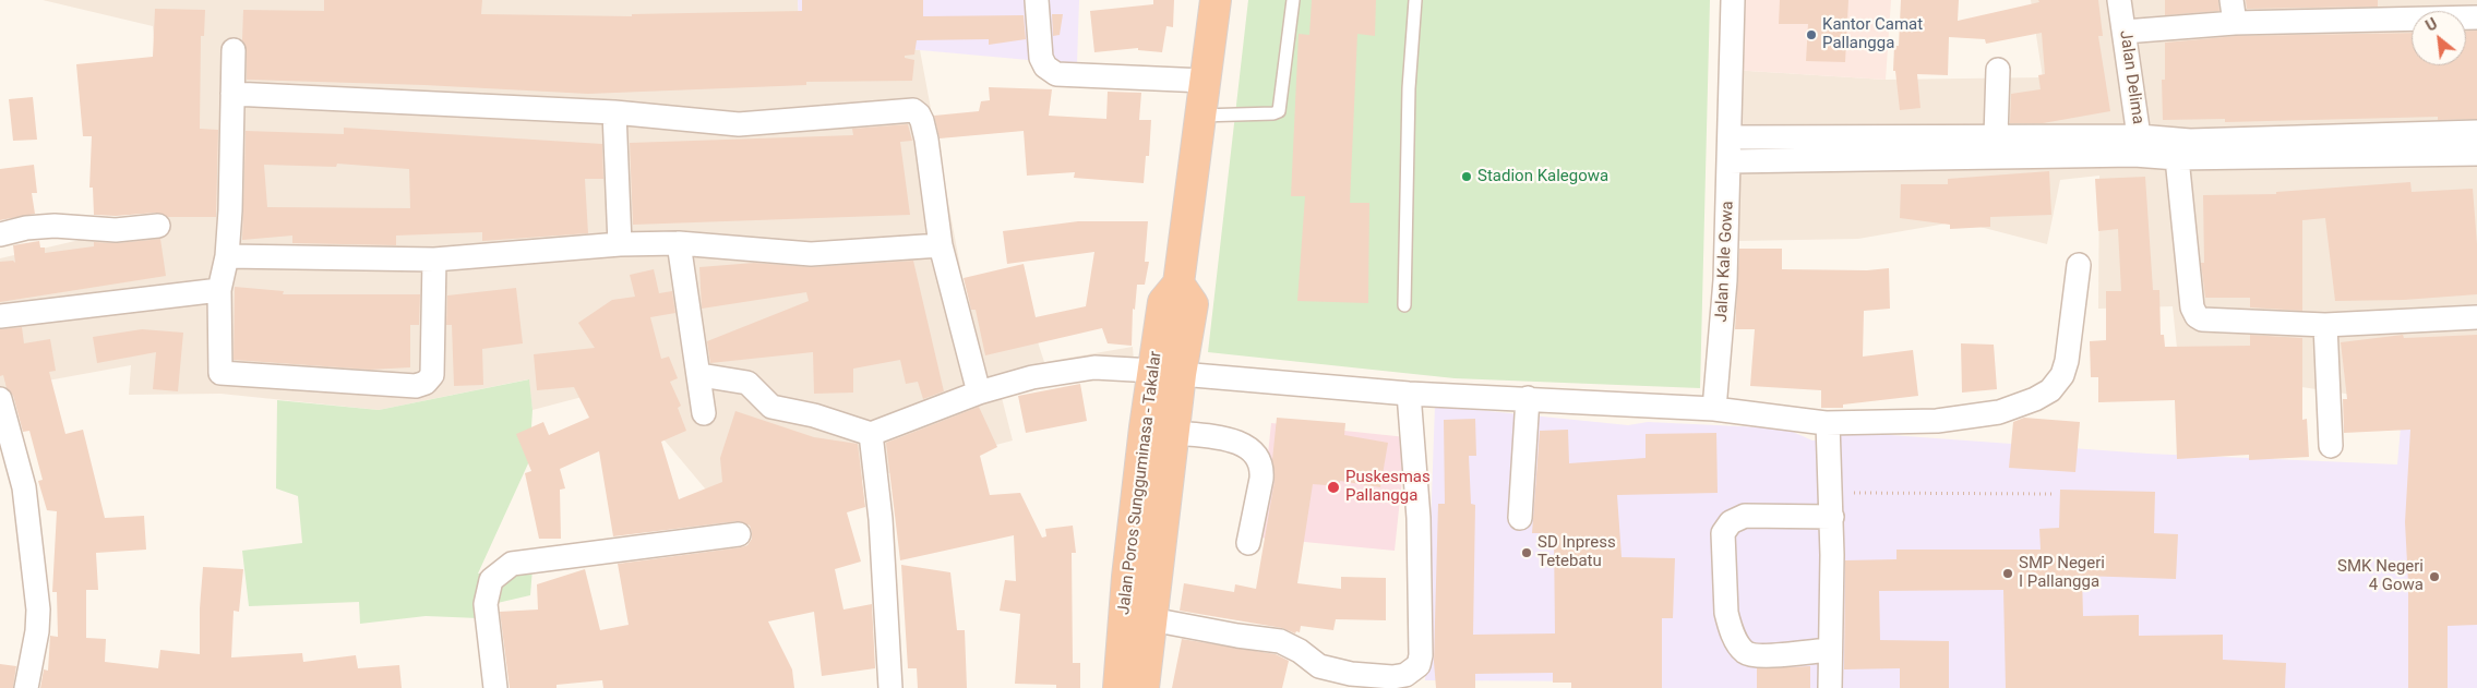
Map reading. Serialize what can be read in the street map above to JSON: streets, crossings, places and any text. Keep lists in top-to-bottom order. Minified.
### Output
{"streets":{"highway":["Jalan Poros Sungguminasa - Takalar"],"street":["Jalan Delima","Jalan Kale Gowa"]},"places":["Kantor Camat Pallangga","Stadion Kalegowa","Puskesmas Pallangga","SD Inpress Tetebatu","SMP Negeri I Pallangga","SMK Negeri 4 Gowa"],"north":"top left"}
